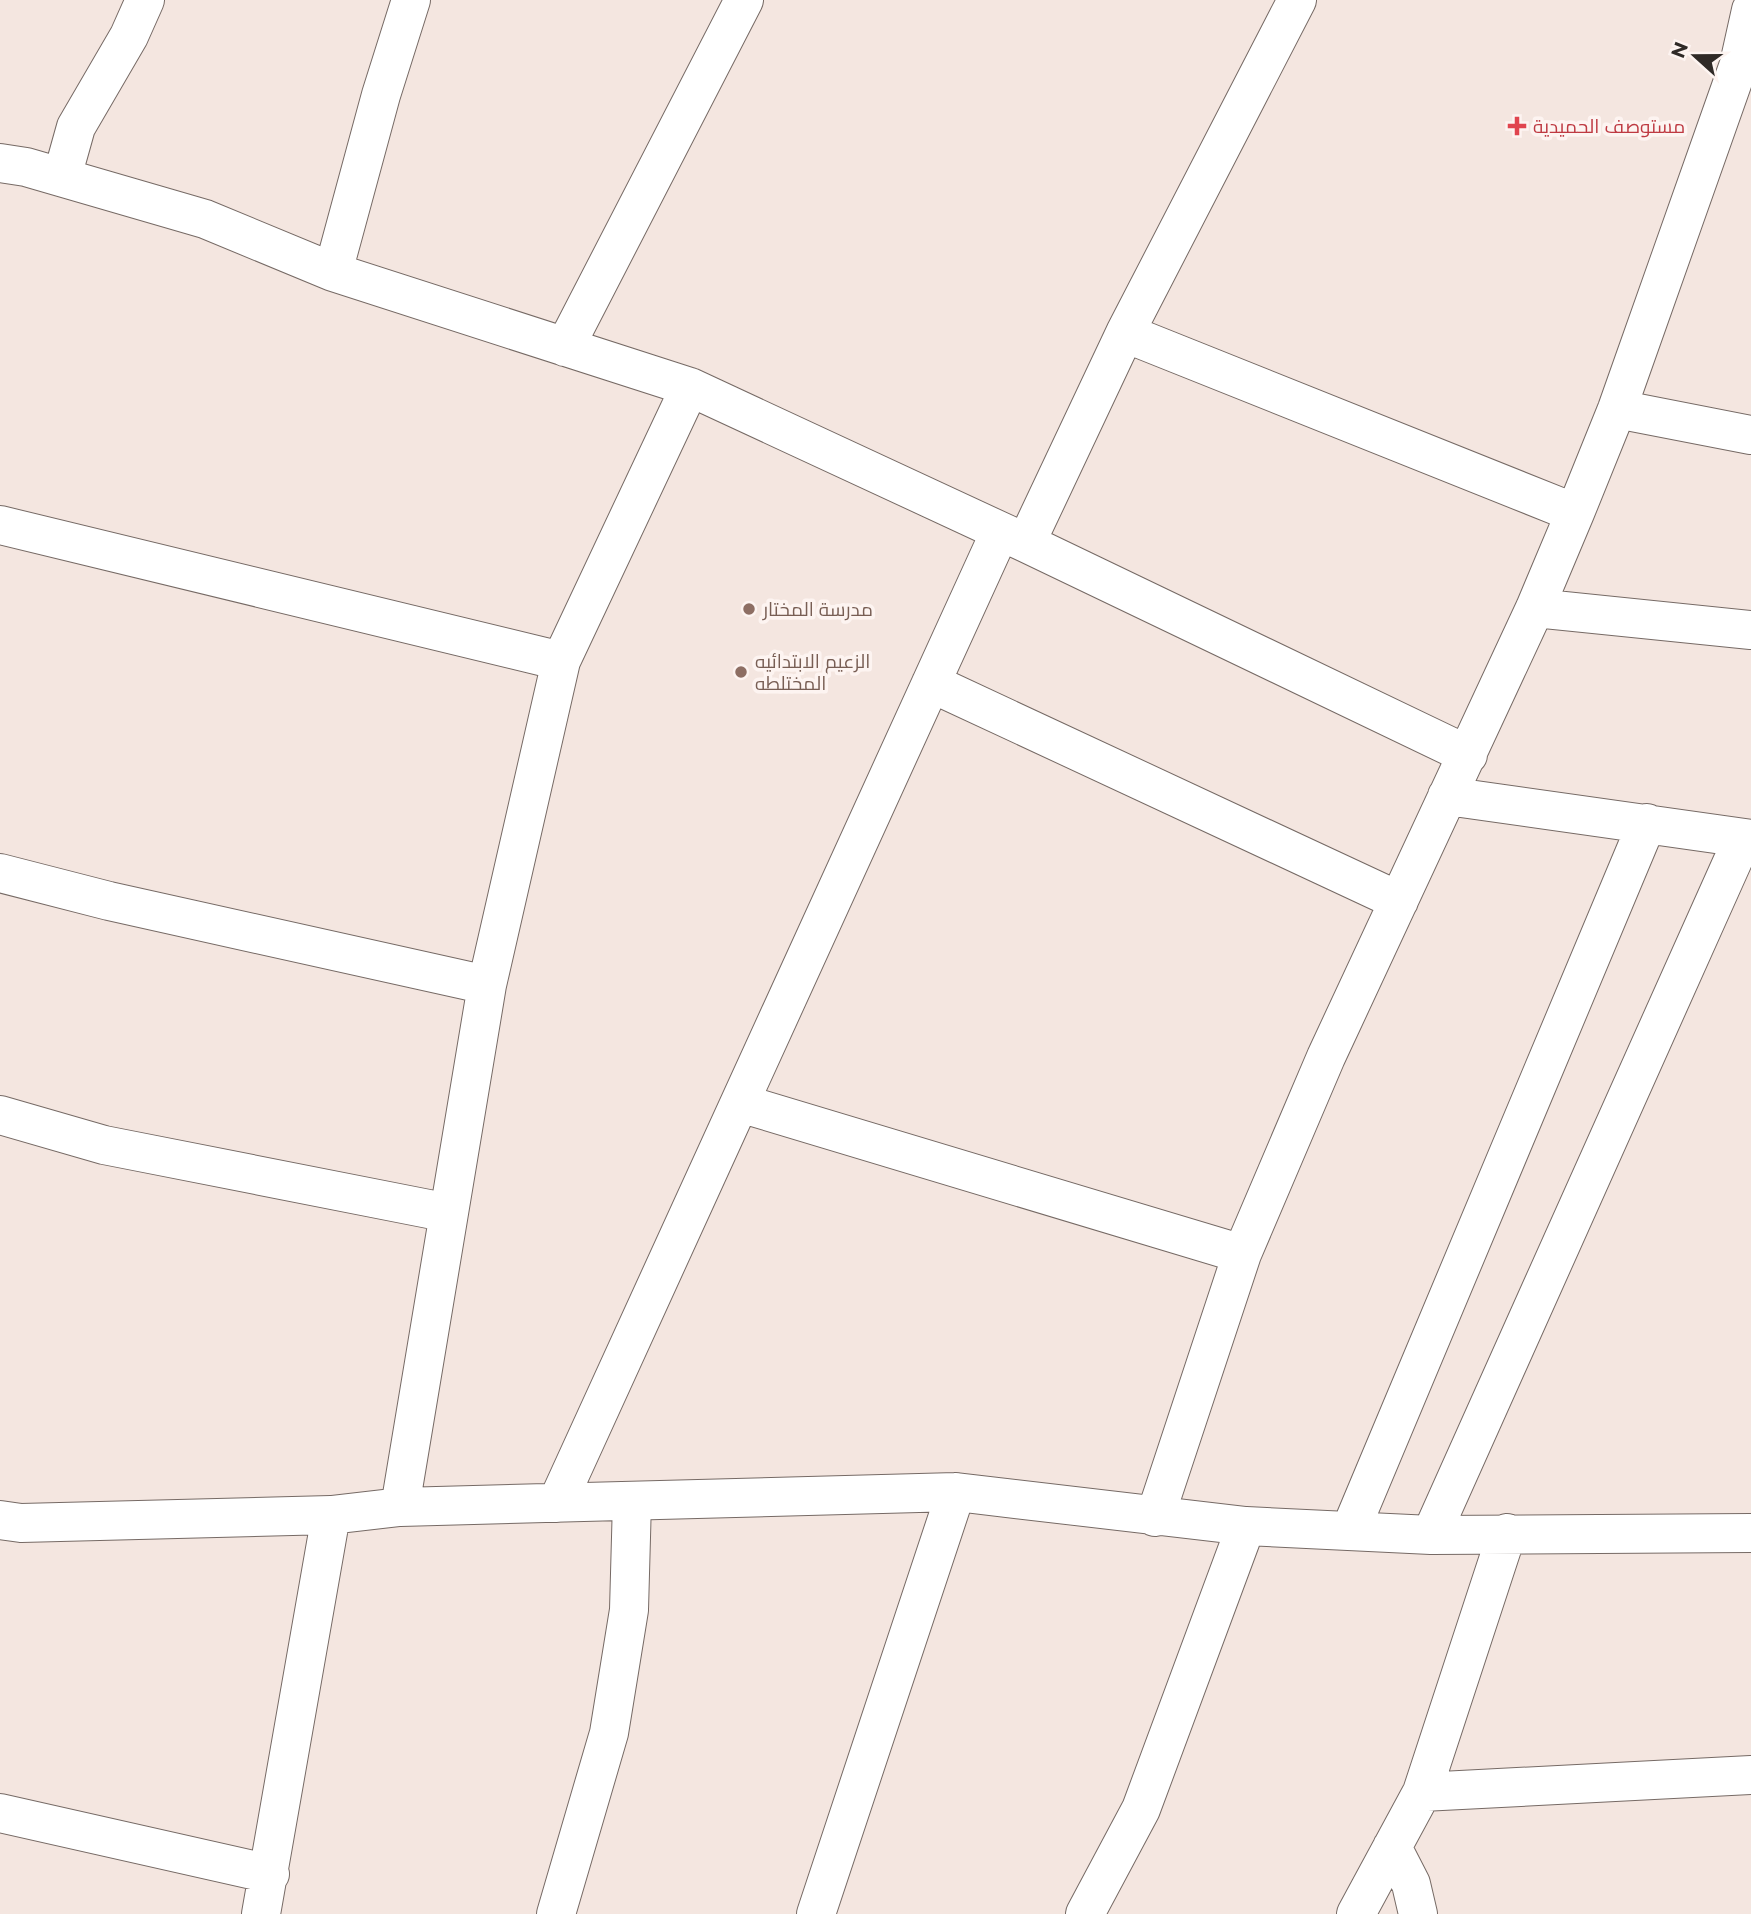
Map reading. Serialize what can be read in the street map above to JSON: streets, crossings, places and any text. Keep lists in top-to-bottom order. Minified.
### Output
{"places":{"health":["مستوصف الحميدية"],"other":["مدرسة المختار","الزعيم الابتدائيه المختلطه"]},"north":"left"}
